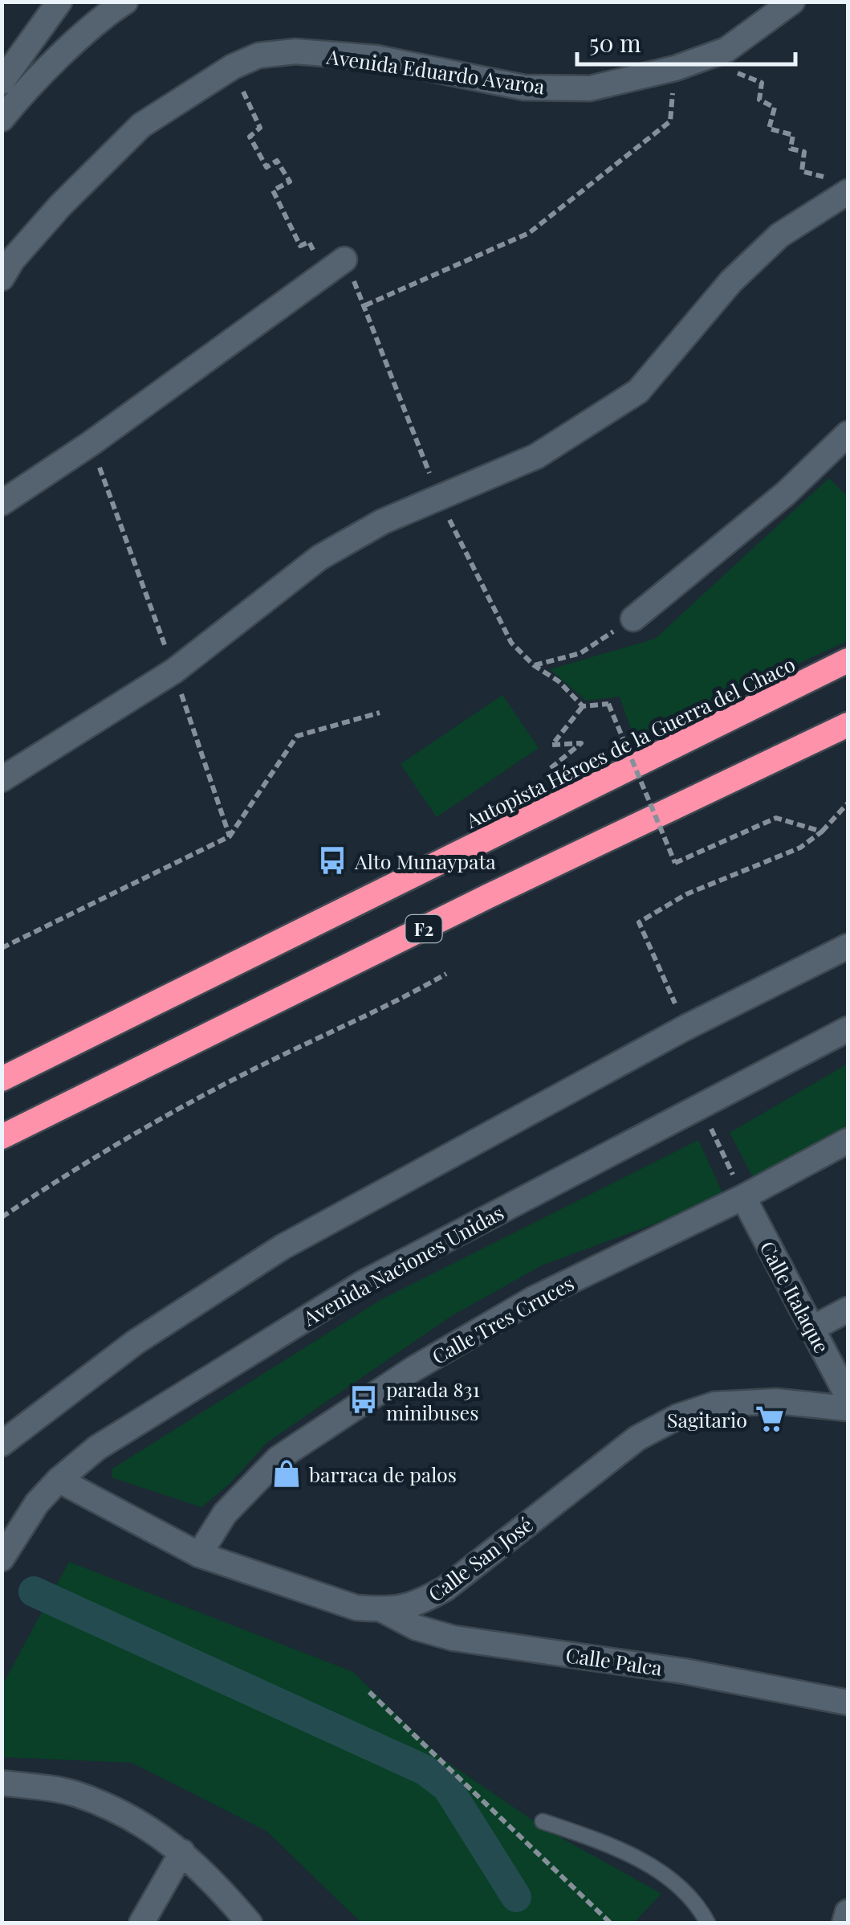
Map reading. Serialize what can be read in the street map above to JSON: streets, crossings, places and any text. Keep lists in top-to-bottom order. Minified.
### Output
{"streets":{"highway":["Autopista Héroes de la Guerra del Chaco","F2"],"street":["Avenida Eduardo Avaroa","Avenida Naciones Unidas","Calle Italaque","Calle Tres Cruces","Calle San José","Calle Palca"]},"crossings":[["Avenida Naciones Unidas","Calle San José"],["Calle Italaque","Calle Tres Cruces"],["Calle Tres Cruces","Calle San José"],["Calle San José","Calle Palca"]],"places":{"bus stop":["Alto Munaypata","parada 831 minibuses"],"supermarket":["Sagitario"],"shop":["barraca de palos"]},"scale_bar":"50 m"}
